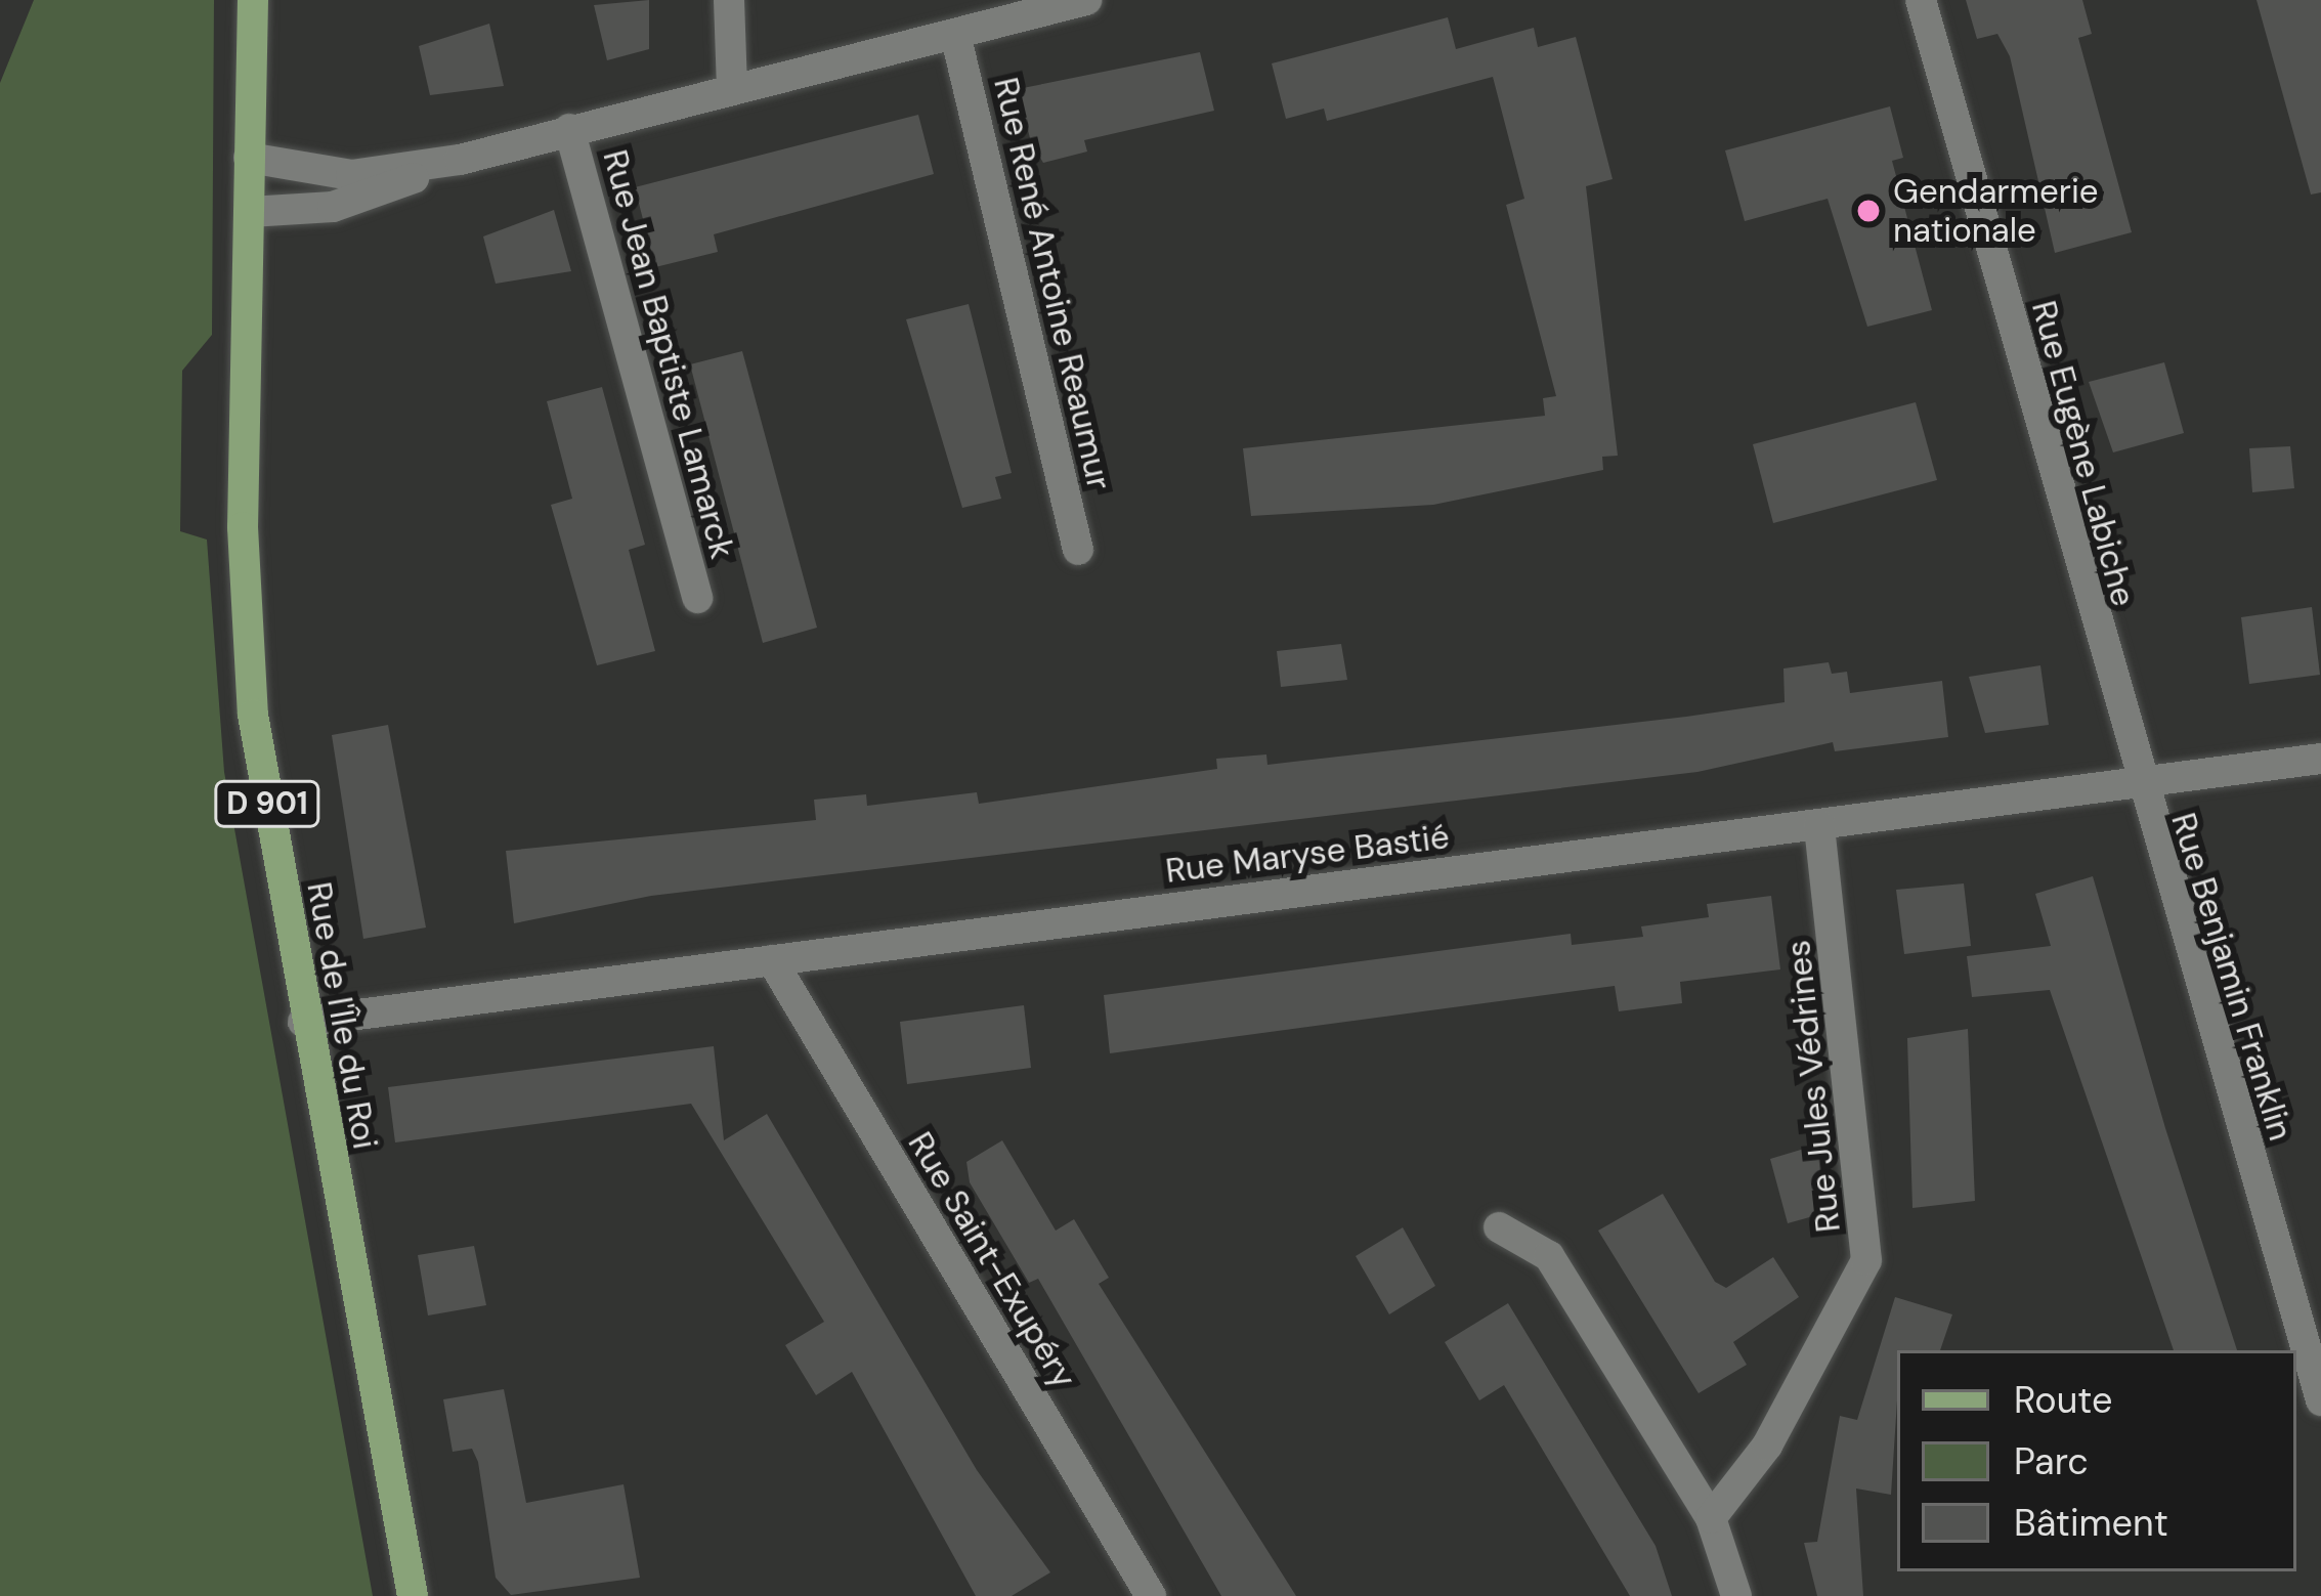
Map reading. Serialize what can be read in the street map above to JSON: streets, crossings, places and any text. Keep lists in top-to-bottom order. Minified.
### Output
{"streets":{"main road":["D 901","Rue de l'Île du Roi"],"street":["Rue René Antoine Reaumur","Rue Jean Baptiste Lamarck","Rue Eugène Labiche","Rue Maryse Bastié","Rue Benjamin Franklin","Rue Jules Védrines","Rue Saint-Exupéry"]},"crossings":[["Rue Eugène Labiche","Rue Maryse Bastié"],["Rue Eugène Labiche","Rue Benjamin Franklin"],["Rue Maryse Bastié","Rue Benjamin Franklin"],["Rue Maryse Bastié","Rue de l'Île du Roi"],["Rue Maryse Bastié","Rue Jules Védrines"],["Rue Maryse Bastié","Rue Saint-Exupéry"]],"places":["Gendarmerie nationale"],"legend":["Route","Parc","Bâtiment"]}
